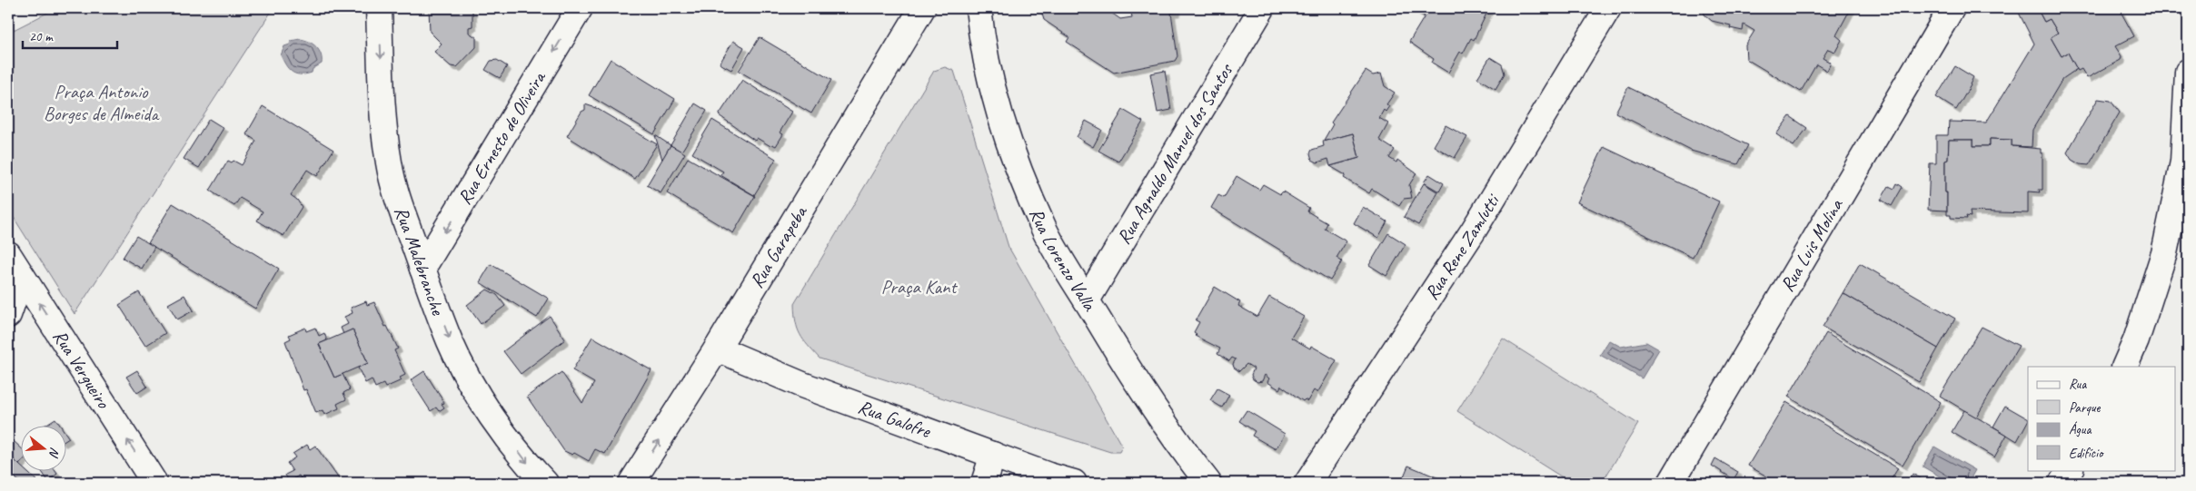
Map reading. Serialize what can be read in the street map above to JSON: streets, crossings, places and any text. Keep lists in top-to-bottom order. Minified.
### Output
{"streets":{"street":["Rua Ernesto de Oliveira","Rua Agnaldo Manuel dos Santos","Rua Luis Molina","Rua Garapeba","Rua Rene Zamlutti","Rua Lorenzo Valla","Rua Malebranche","Rua Vergueiro","Rua Galofre"]},"crossings":[["Rua Ernesto de Oliveira","Rua Malebranche"],["Rua Agnaldo Manuel dos Santos","Rua Lorenzo Valla"],["Rua Garapeba","Rua Galofre"]],"one_way":["Rua Ernesto de Oliveira","Rua Malebranche","Rua Vergueiro"],"parks":["Praça Antonio Borges de Almeida","Praça Kant"],"legend":["Rua","Parque","Água","Edifício"],"scale_bar":"20 m","north":"right"}
